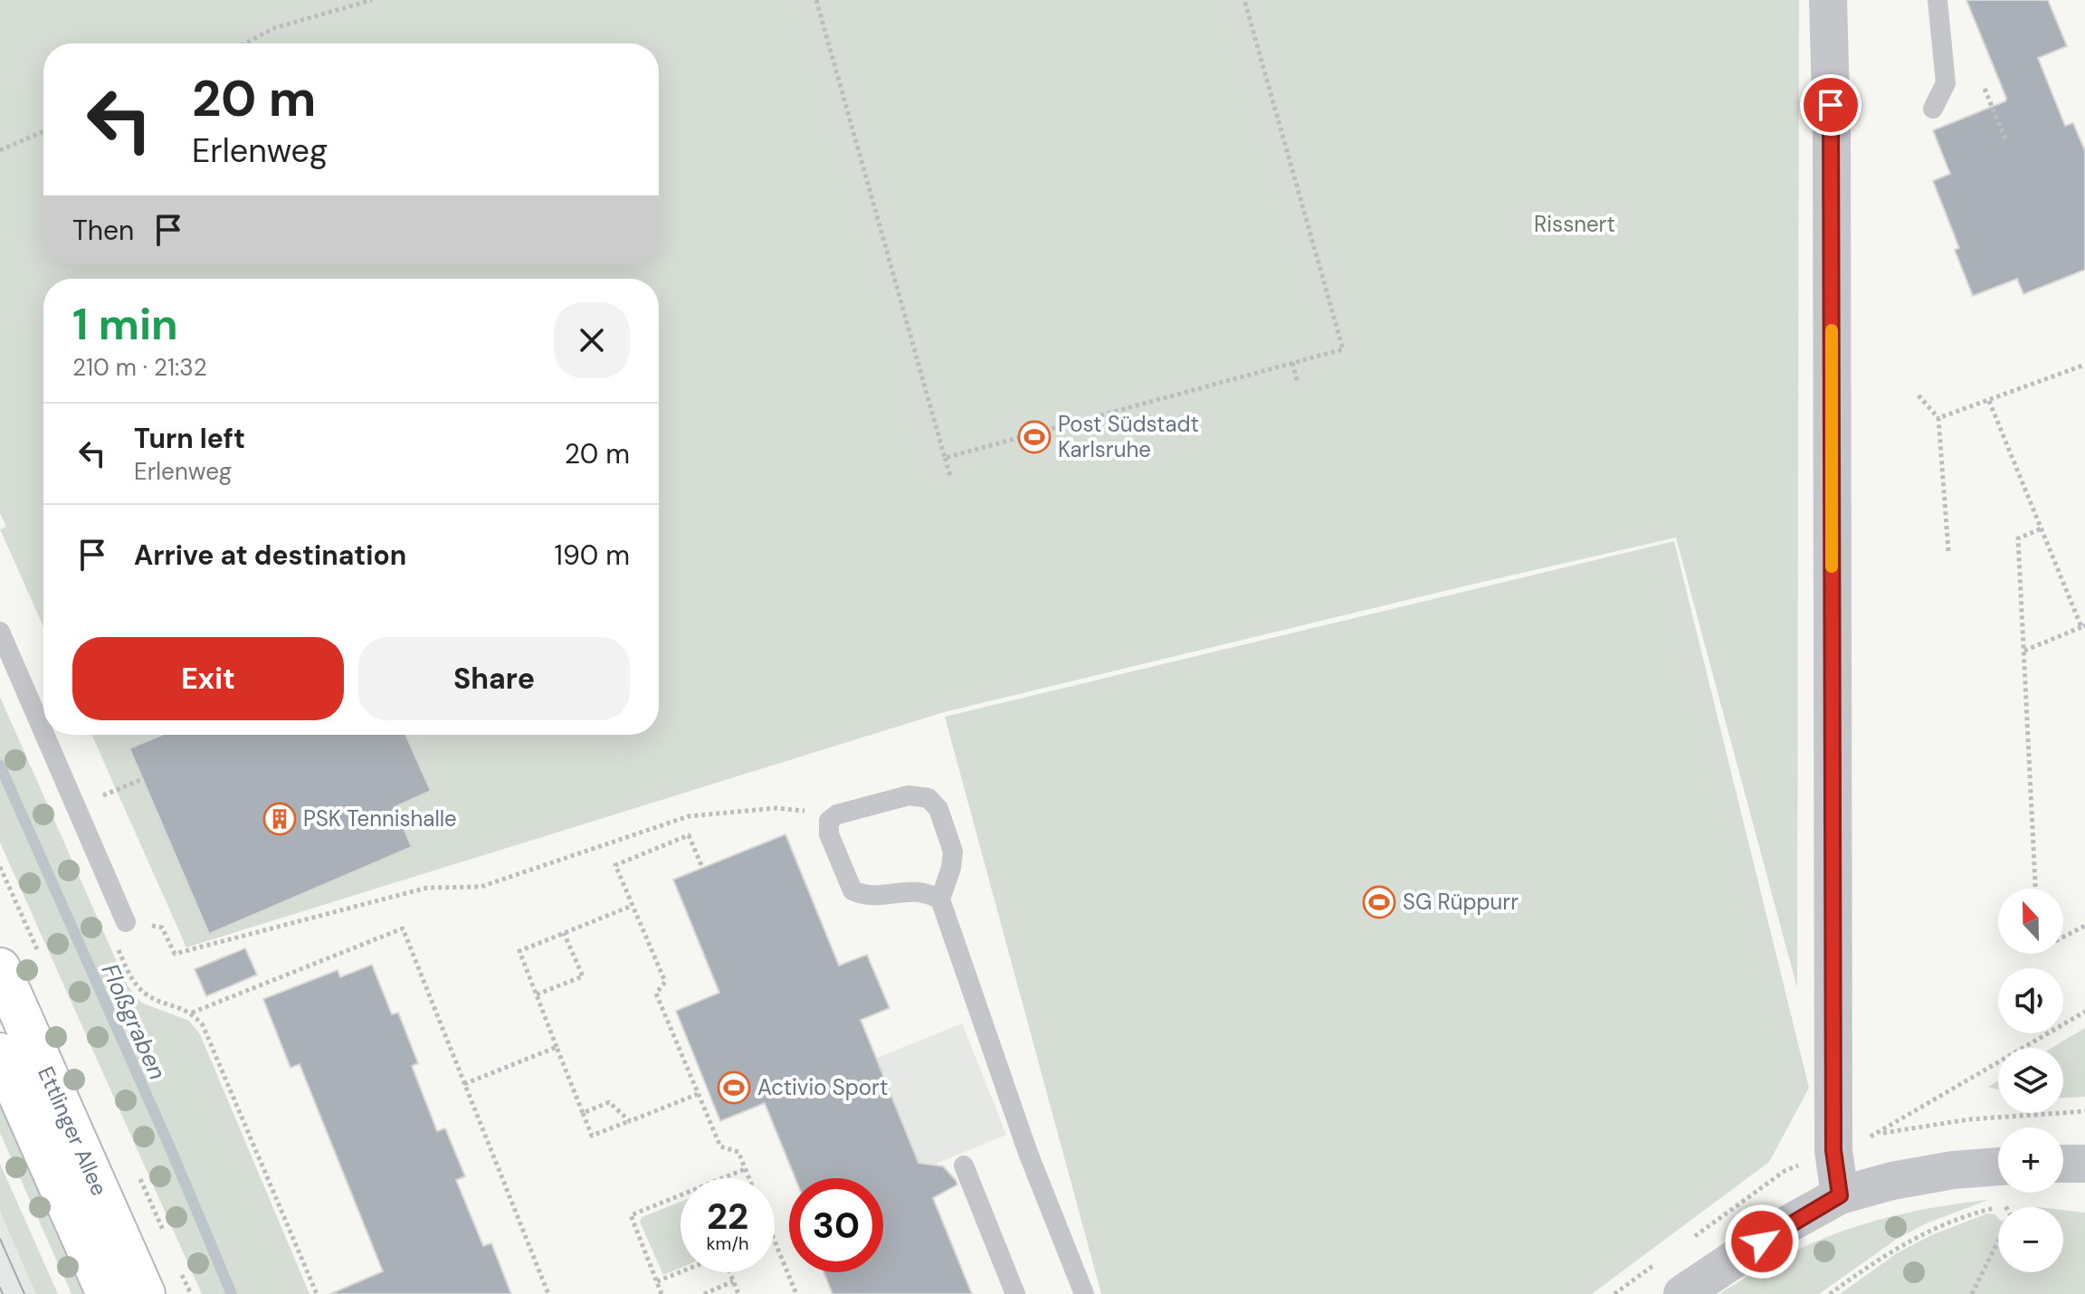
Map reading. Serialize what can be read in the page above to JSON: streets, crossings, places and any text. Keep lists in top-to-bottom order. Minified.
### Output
{"streets":{"main road":["Ettlinger Allee"]},"water":["Floßgraben"],"parks":["Rissnert"],"places":{"sports":["Post Südstadt Karlsruhe","SG Rüppurr","Activio Sport"],"building":["PSK Tennishalle"]},"north":"top","page":{"turn":["20 m","Erlenweg"],"then":"Then","heading":["1 min","210 m · 21:32"],"list":[{"name":"Turn left","note":"Erlenweg","value":"20 m"},{"name":"Arrive at destination","value":"190 m"}],"buttons":["Exit","Share"],"map_buttons":["+","−"],"speed":"22 km/h","limit":"30"}}
